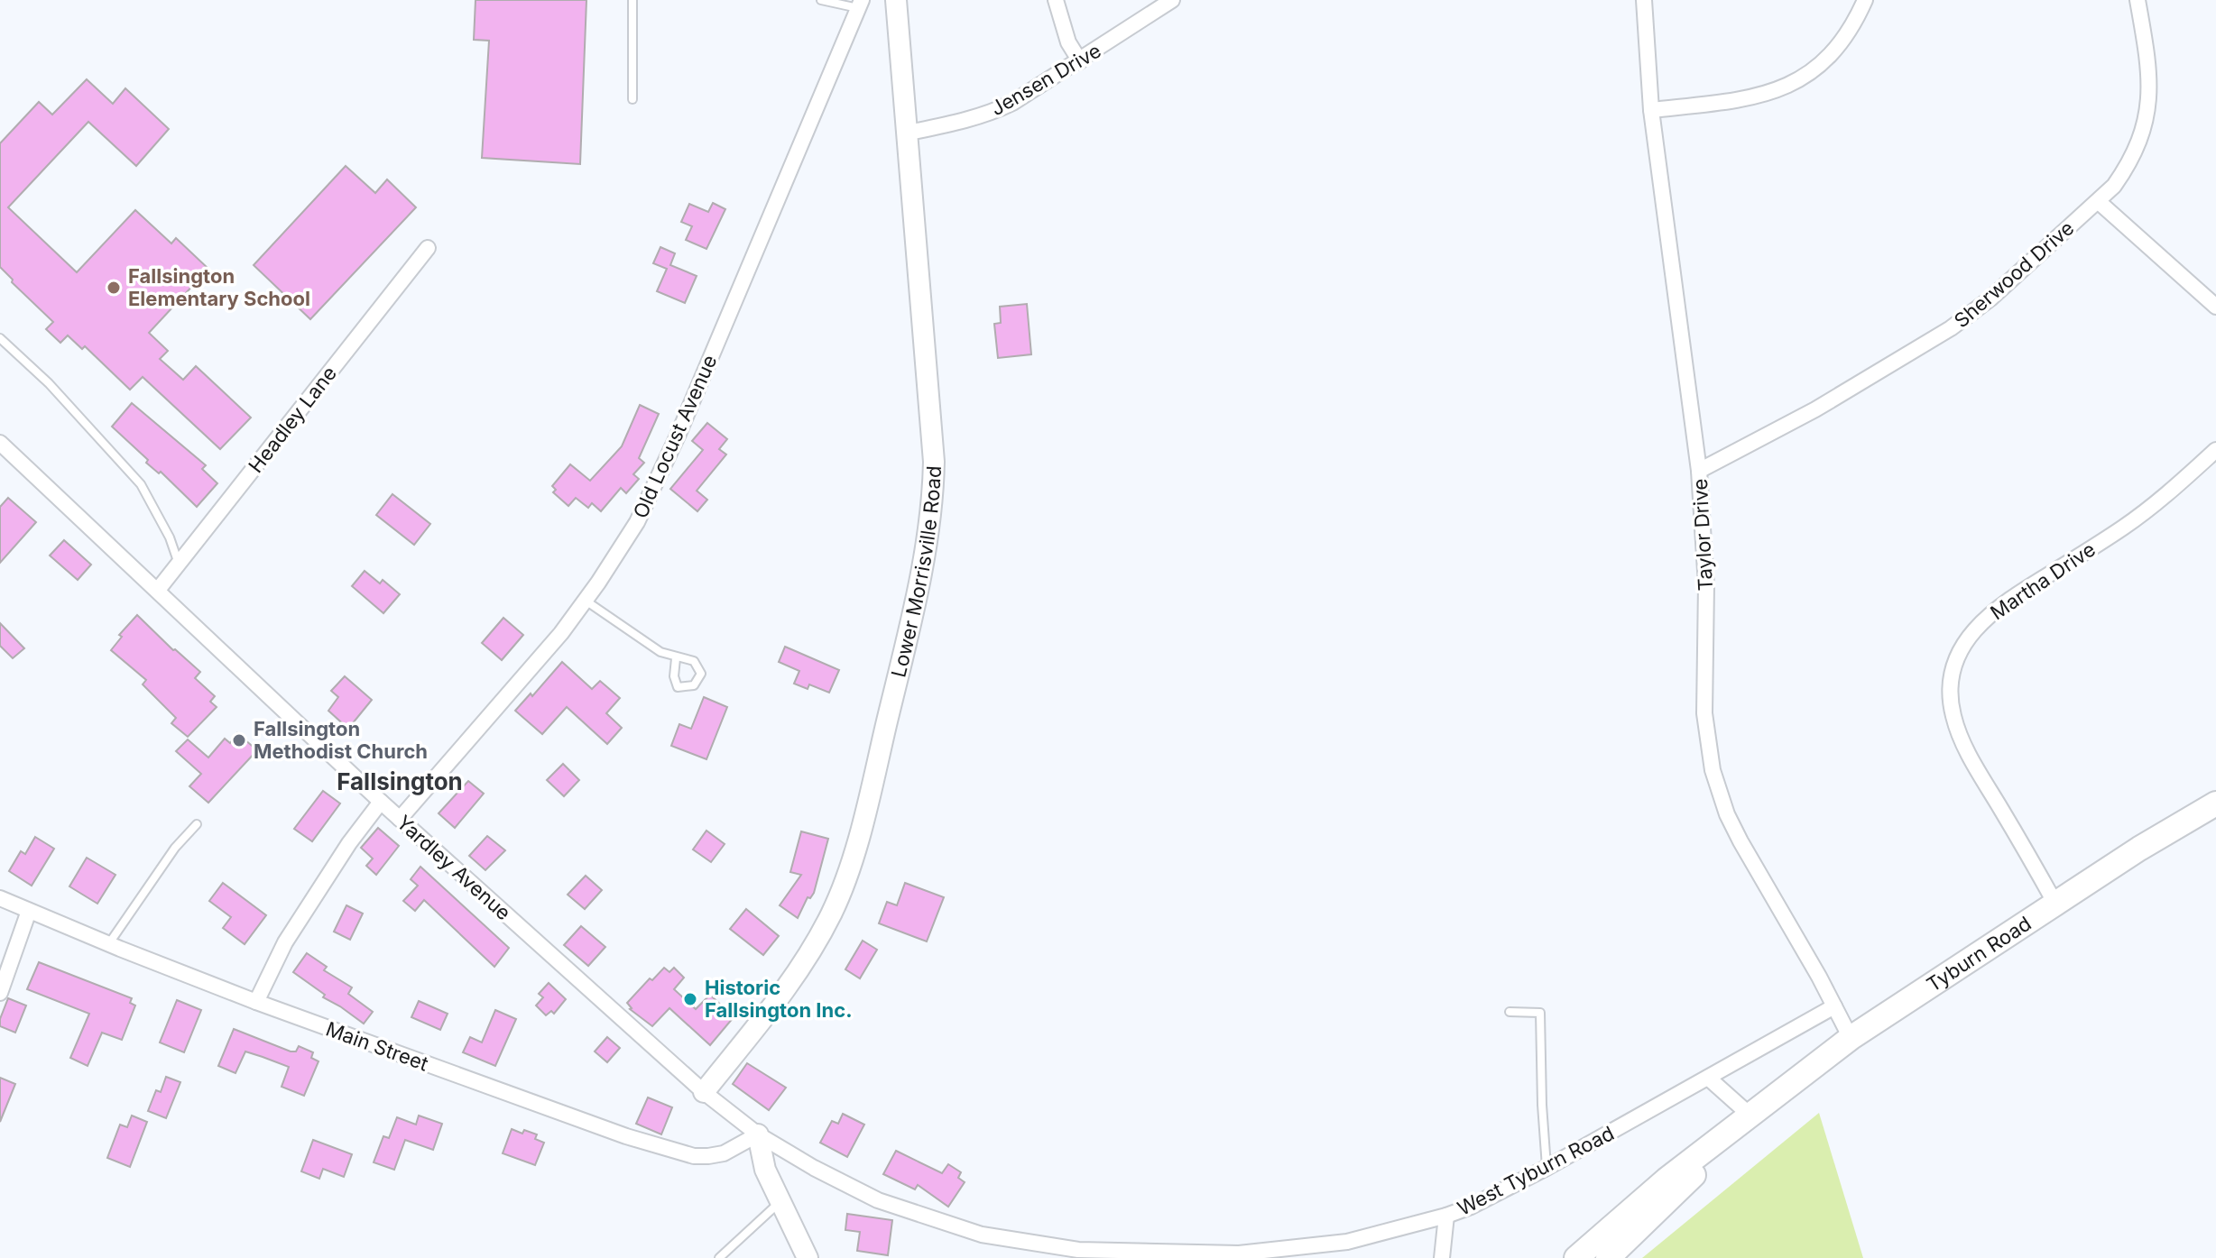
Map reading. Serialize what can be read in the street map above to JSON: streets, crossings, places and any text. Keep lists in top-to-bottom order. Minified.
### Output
{"streets":{"main road":["Tyburn Road"],"street":["Jensen Drive","Sherwood Drive","Headley Lane","Old Locust Avenue","Taylor Drive","Lower Morrisville Road","Martha Drive","Yardley Avenue","Main Street","West Tyburn Road"]},"crossings":[["Jensen Drive","Lower Morrisville Road"],["Sherwood Drive","Taylor Drive"],["Headley Lane","Yardley Avenue"],["Old Locust Avenue","Yardley Avenue"],["Taylor Drive","Tyburn Road"],["Taylor Drive","West Tyburn Road"],["Lower Morrisville Road","Yardley Avenue"],["Martha Drive","Tyburn Road"],["Yardley Avenue","Main Street"],["Yardley Avenue","West Tyburn Road"],["Main Street","West Tyburn Road"]],"districts":["Fallsington"],"places":["Fallsington Elementary School","Fallsington Methodist Church","Historic Fallsington Inc."]}
